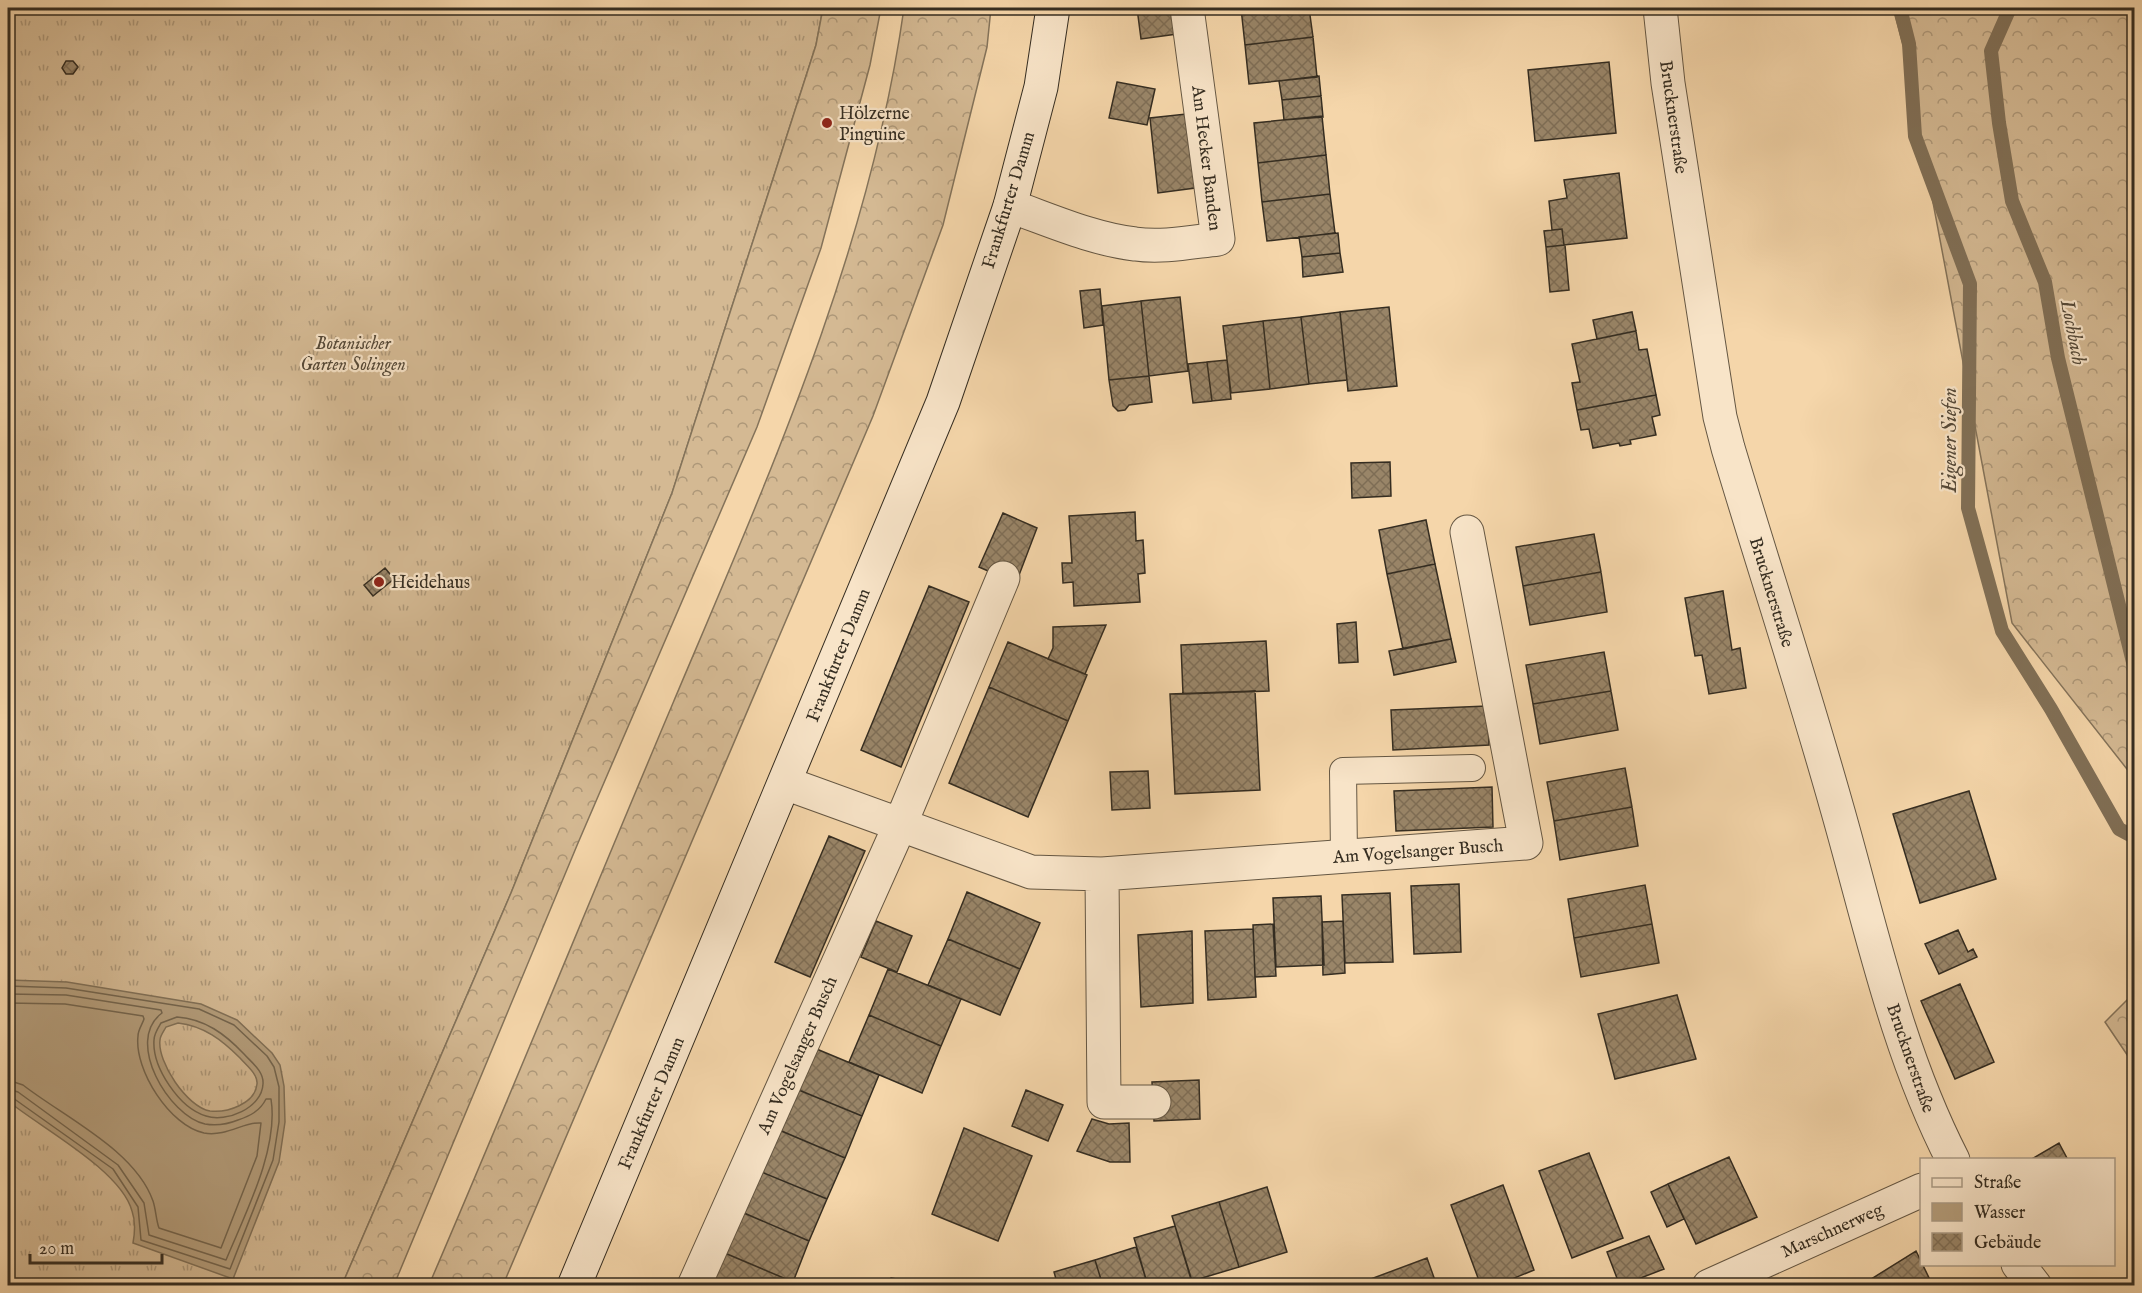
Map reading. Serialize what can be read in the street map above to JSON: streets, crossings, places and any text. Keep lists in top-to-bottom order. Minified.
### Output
{"streets":{"street":["Brucknerstraße","Am Hecker Banden","Frankfurter Damm","Am Vogelsanger Busch","Marschnerweg"]},"crossings":[["Am Hecker Banden","Frankfurter Damm"],["Frankfurter Damm","Am Vogelsanger Busch"]],"water":["Lochbach","Eigener Siefen"],"parks":["Botanischer Garten Solingen"],"places":["Hölzerne Pinguine","Heidehaus"],"legend":["Straße","Wasser","Gebäude"],"scale_bar":"20 m"}
